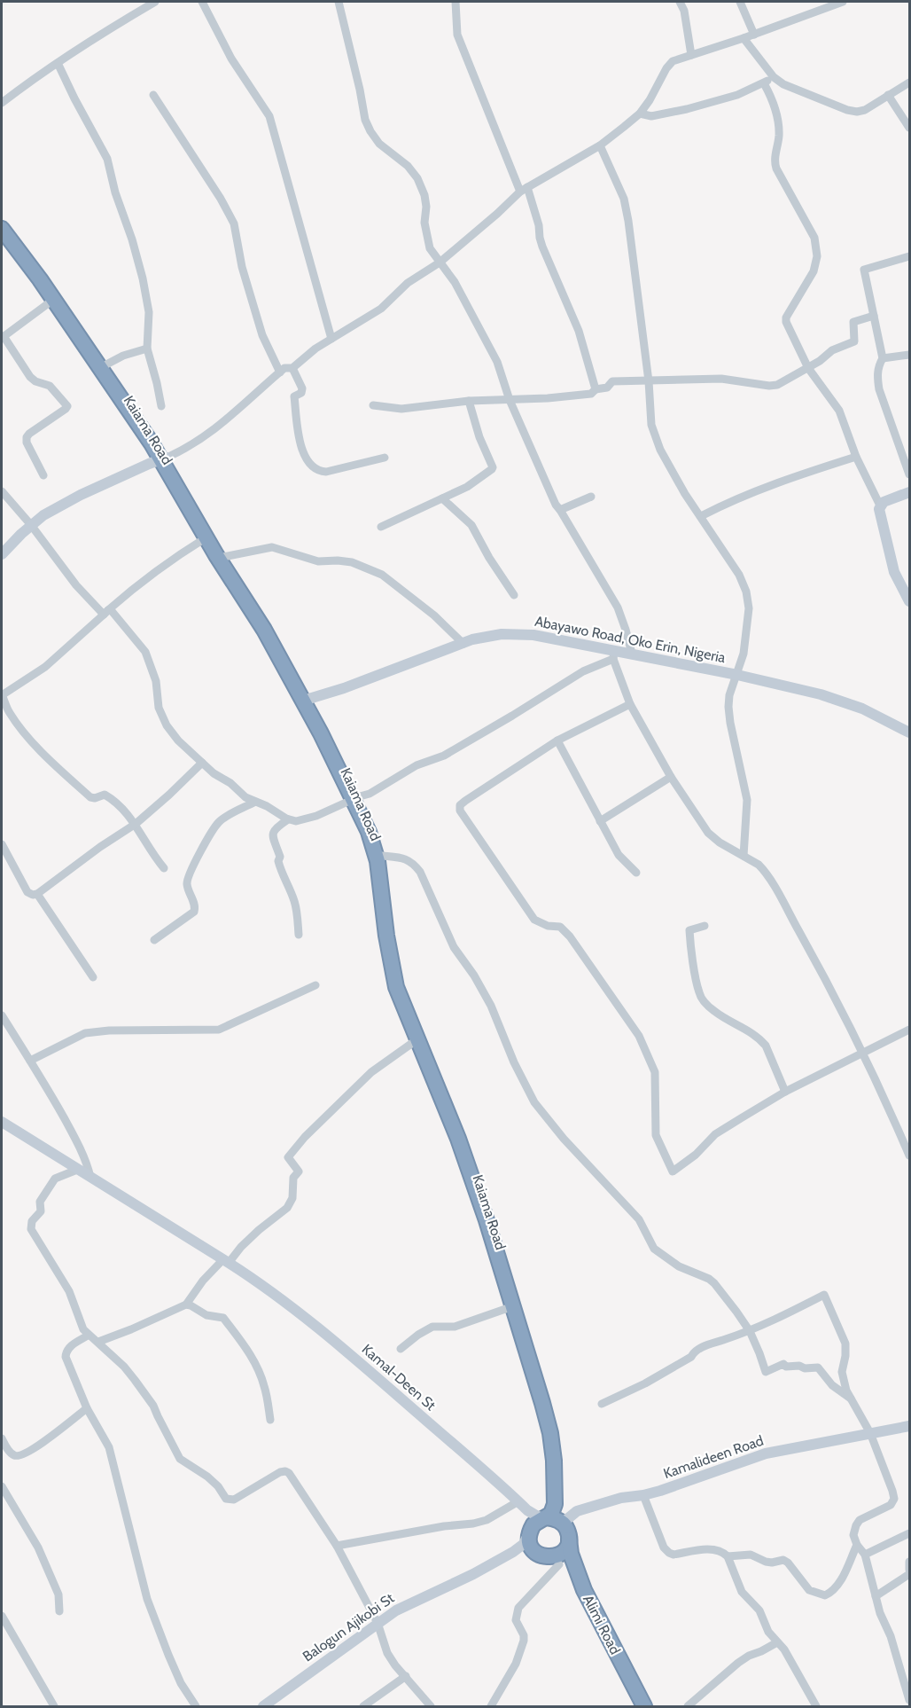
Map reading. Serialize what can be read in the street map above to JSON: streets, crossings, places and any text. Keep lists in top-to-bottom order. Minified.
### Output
{"streets":{"highway":["Kaiama Road","Alimi Road"],"street":["Abayawo Road, Oko Erin, Nigeria","Kamal-Deen St","Kamalideen Road","Balogun Ajikobi St"]},"crossings":[["Kaiama Road","Abayawo Road, Oko Erin, Nigeria"],["Kaiama Road","Kamal-Deen St"],["Kaiama Road","Kamalideen Road"],["Kaiama Road","Alimi Road"],["Kamal-Deen St","Kamalideen Road"],["Kamal-Deen St","Alimi Road"],["Kamalideen Road","Alimi Road"]]}
